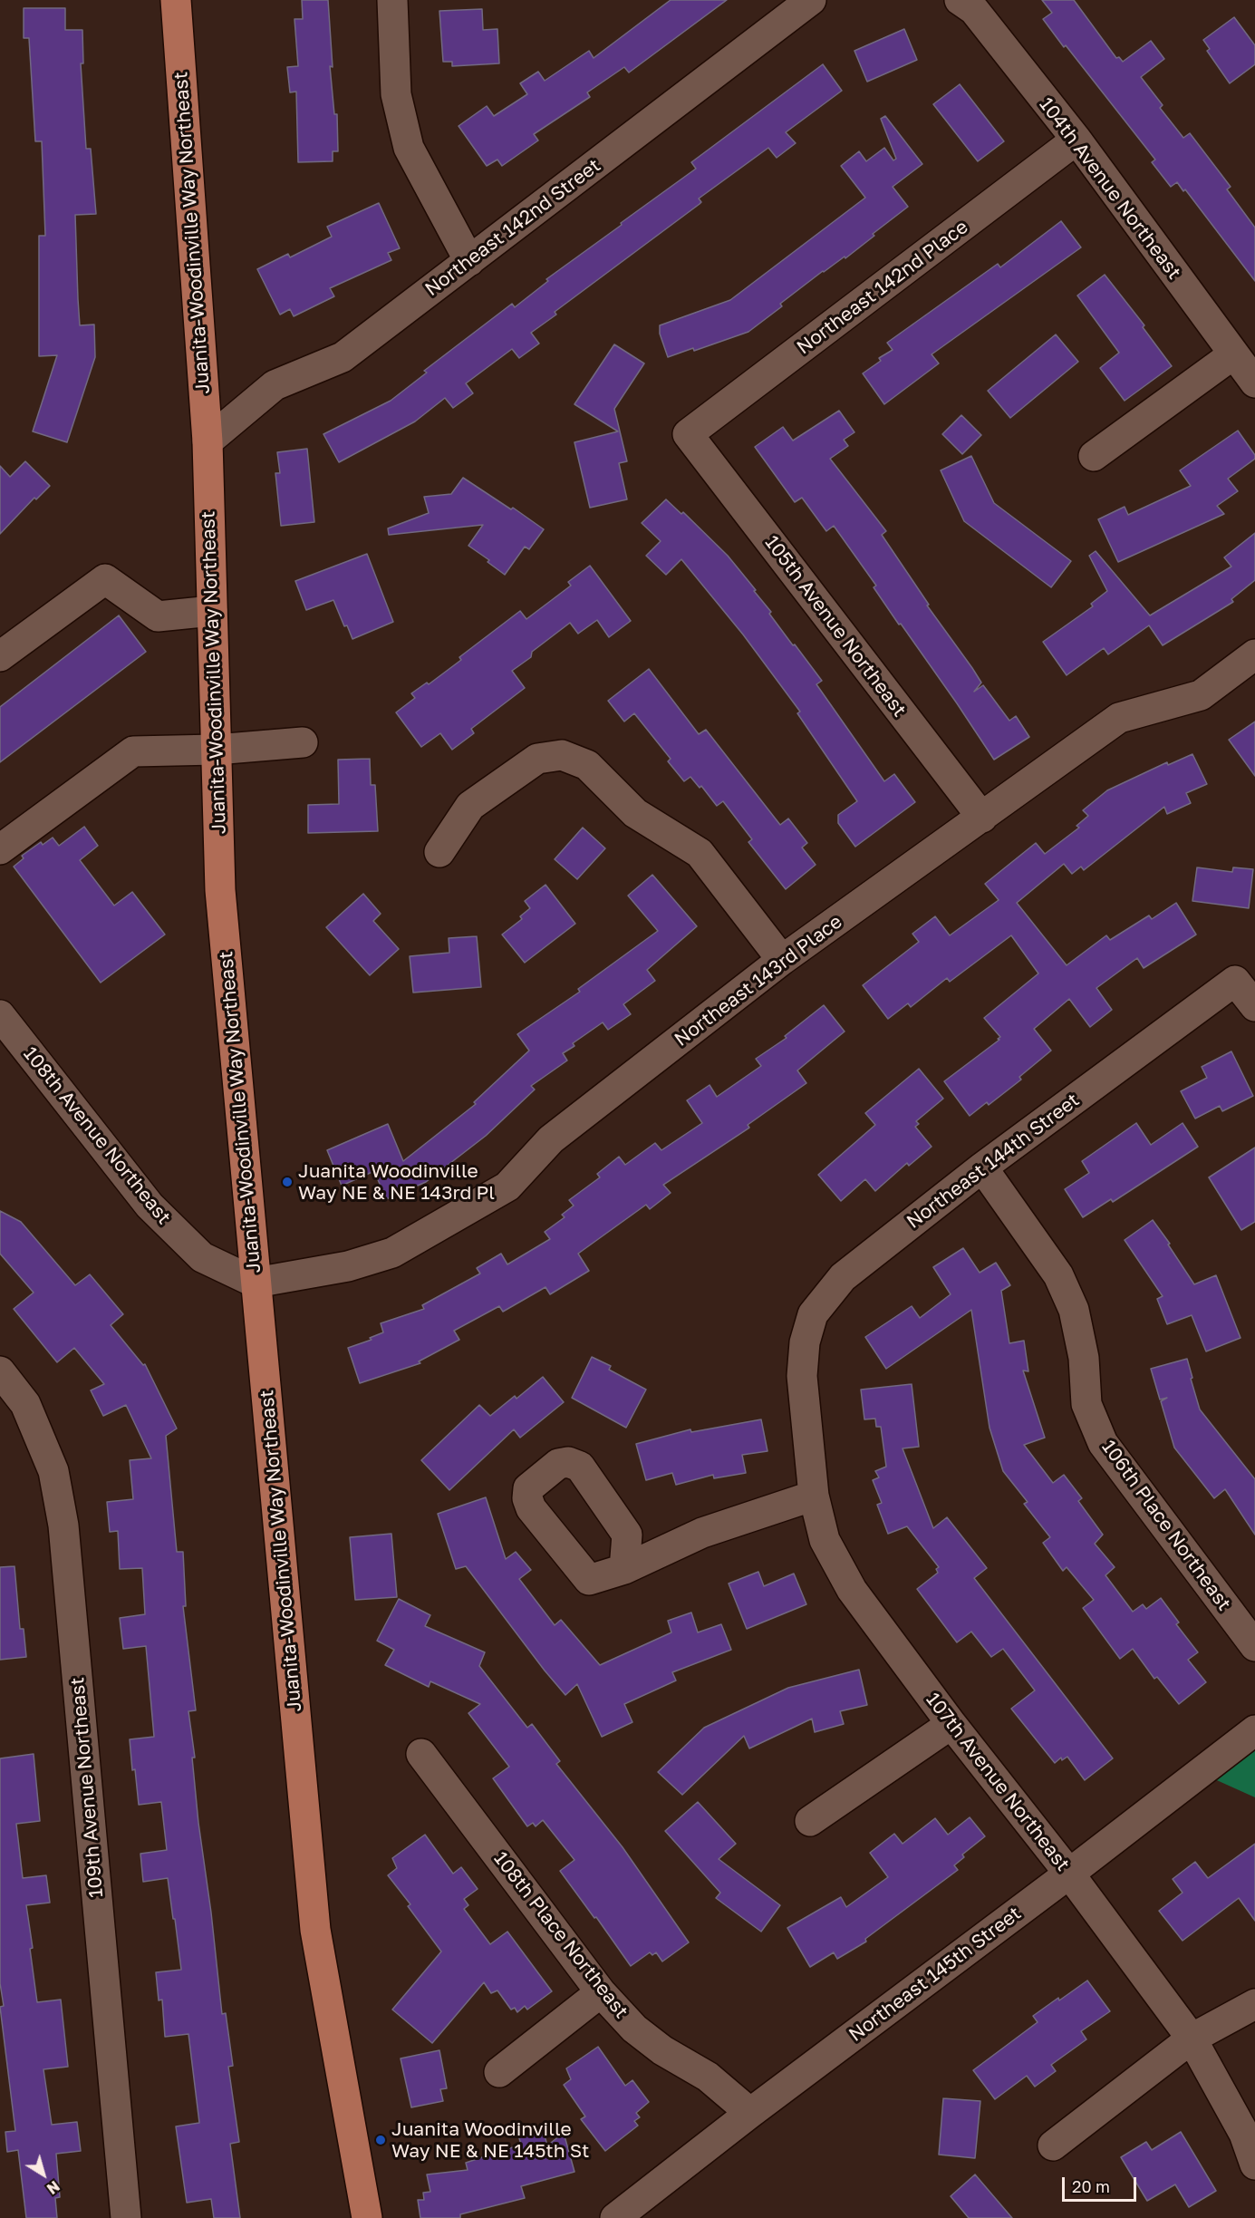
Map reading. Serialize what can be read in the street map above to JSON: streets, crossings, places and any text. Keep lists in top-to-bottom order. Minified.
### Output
{"streets":{"main road":["Juanita-Woodinville Way Northeast"],"street":["104th Avenue Northeast","Northeast 142nd Street","Northeast 142nd Place","105th Avenue Northeast","Northeast 143rd Place","108th Avenue Northeast","Northeast 144th Street","106th Place Northeast","107th Avenue Northeast","109th Avenue Northeast","108th Place Northeast","Northeast 145th Street"]},"crossings":[["104th Avenue Northeast","Northeast 142nd Place"],["Northeast 142nd Street","Juanita-Woodinville Way Northeast"],["Juanita-Woodinville Way Northeast","Northeast 143rd Place"],["Juanita-Woodinville Way Northeast","108th Avenue Northeast"],["Northeast 142nd Place","105th Avenue Northeast"],["105th Avenue Northeast","Northeast 143rd Place"],["Northeast 143rd Place","108th Avenue Northeast"],["Northeast 144th Street","106th Place Northeast"],["Northeast 144th Street","107th Avenue Northeast"],["107th Avenue Northeast","Northeast 145th Street"],["108th Place Northeast","Northeast 145th Street"]],"places":["Juanita Woodinville Way NE & NE 143rd Pl","Juanita Woodinville Way NE & NE 145th St"],"scale_bar":"20 m","north":"bottom right"}
